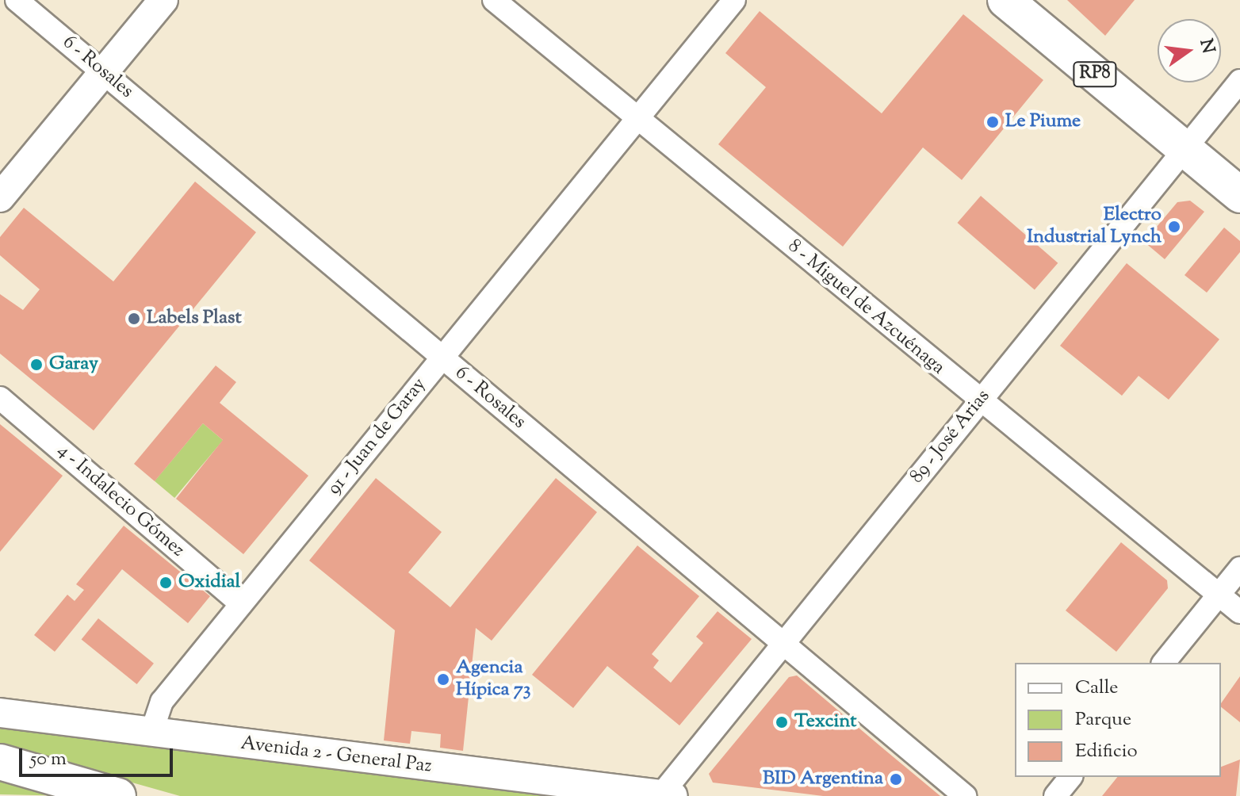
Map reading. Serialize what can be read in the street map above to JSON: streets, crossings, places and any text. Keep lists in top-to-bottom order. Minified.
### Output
{"streets":{"main road":["RP8"],"street":["6 - Rosales","8 - Miguel de Azcuénaga","91 - Juan de Garay","89 - José Arias","4 - Indalecio Gómez","Avenida 2 - General Paz"]},"crossings":[["6 - Rosales","91 - Juan de Garay"],["6 - Rosales","89 - José Arias"],["RP8","89 - José Arias"],["8 - Miguel de Azcuénaga","91 - Juan de Garay"],["8 - Miguel de Azcuénaga","89 - José Arias"],["91 - Juan de Garay","4 - Indalecio Gómez"],["91 - Juan de Garay","Avenida 2 - General Paz"],["89 - José Arias","Avenida 2 - General Paz"]],"places":["Le Piume","Electro Industrial Lynch","Labels Plast","Garay","Oxidial","Agencia Hípica 73","Texcint","BID Argentina"],"legend":["Calle","Parque","Edificio"],"scale_bar":"50 m","north":"right"}
